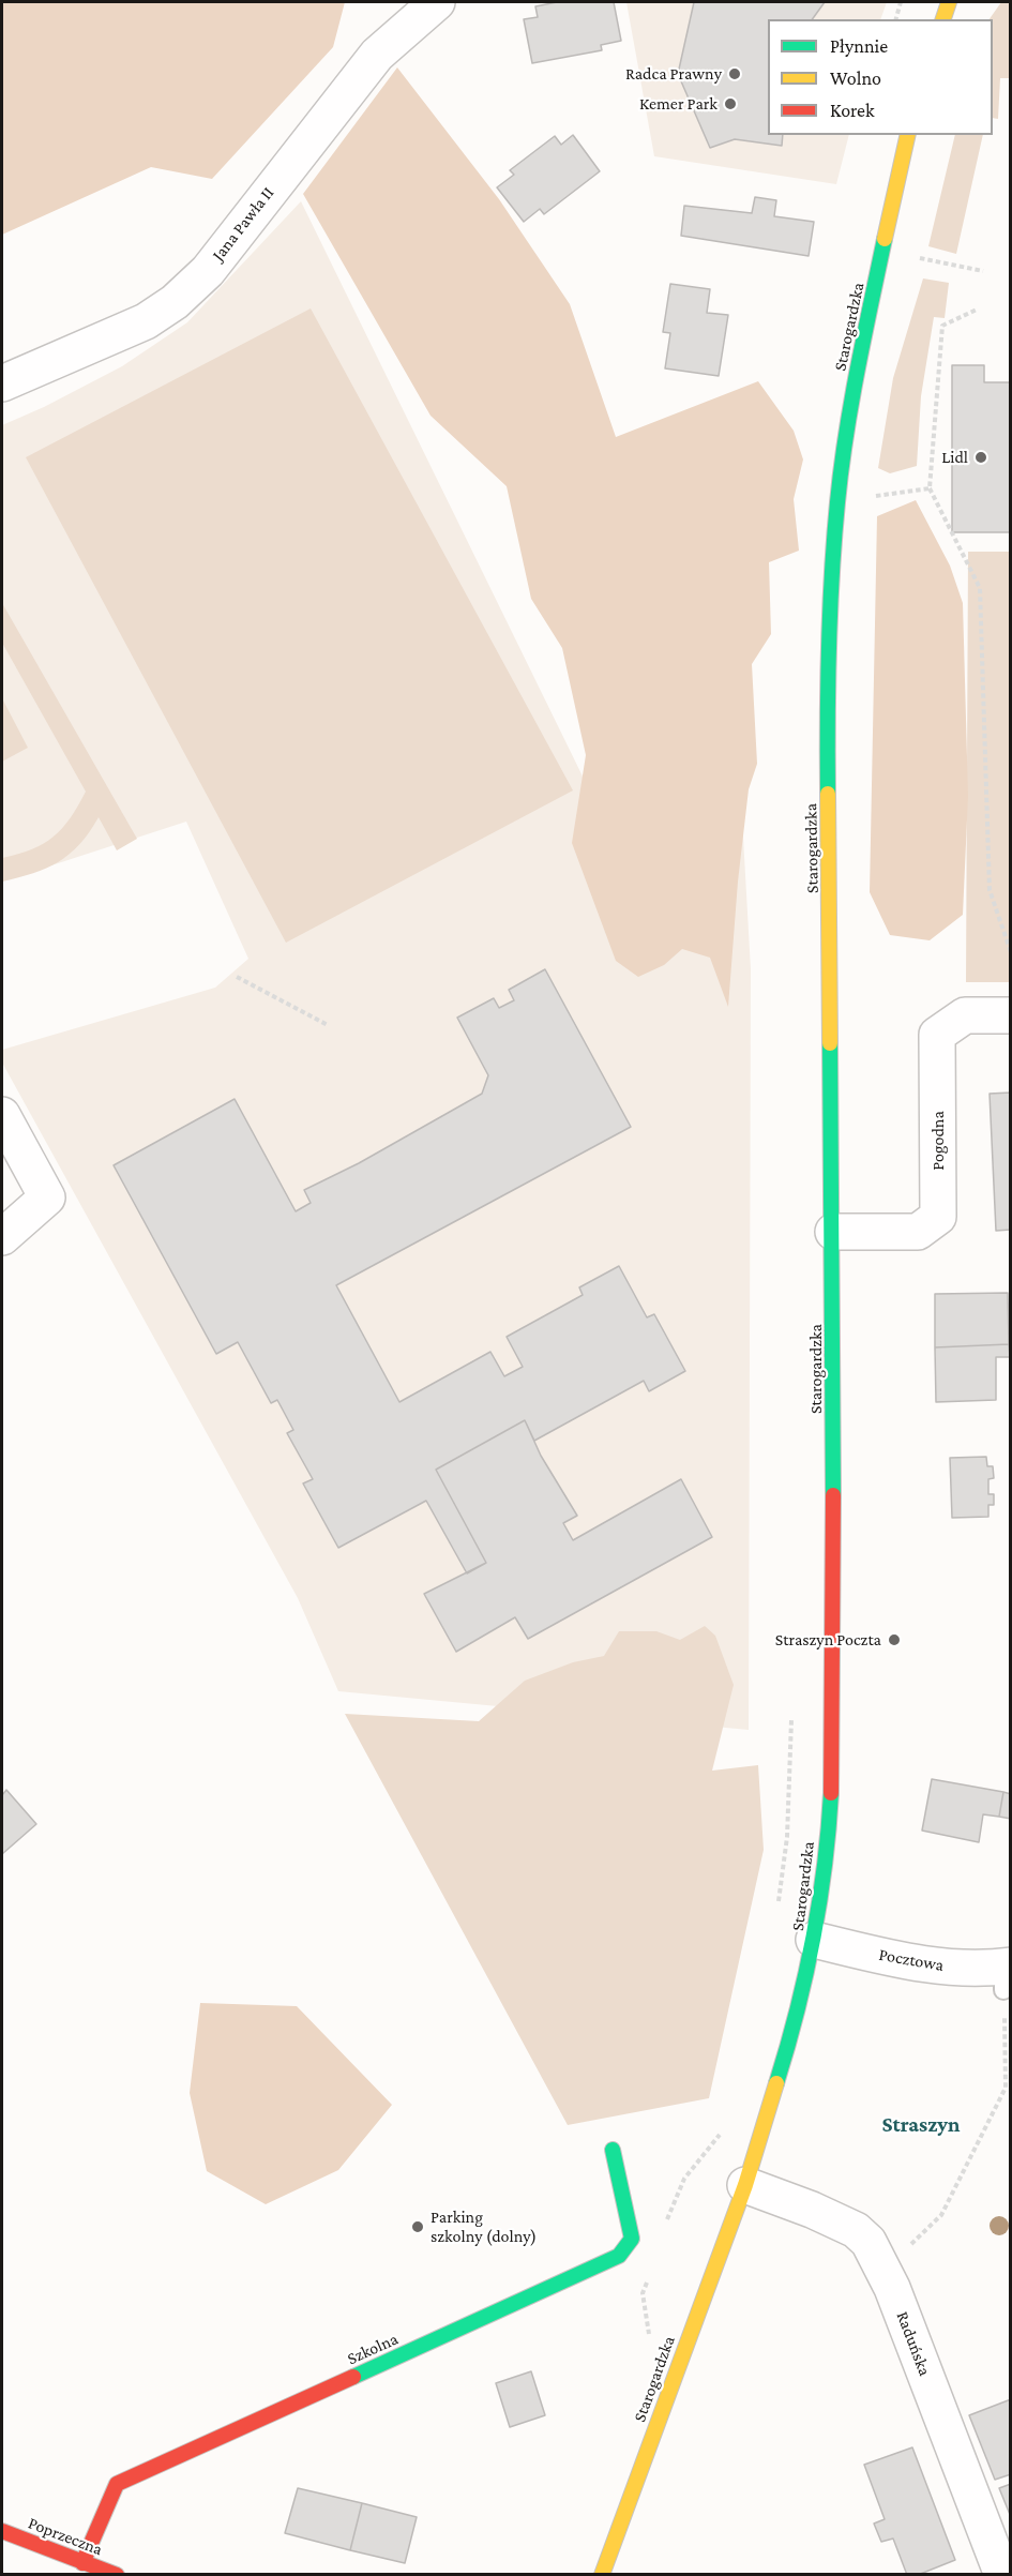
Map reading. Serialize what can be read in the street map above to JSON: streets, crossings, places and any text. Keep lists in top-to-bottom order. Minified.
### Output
{"streets":{"main road":["Starogardzka","Szkolna","Poprzeczna"],"street":["Jana Pawła II","Pogodna","Pocztowa","Raduńska"]},"crossings":[["Starogardzka","Pogodna"],["Starogardzka","Pocztowa"],["Starogardzka","Raduńska"],["Szkolna","Poprzeczna"]],"districts":["Straszyn"],"places":["Radca Prawny","Kemer Park","Lidl","Straszyn Poczta","Parking szkolny (dolny)"],"legend":["Płynnie","Wolno","Korek"]}
